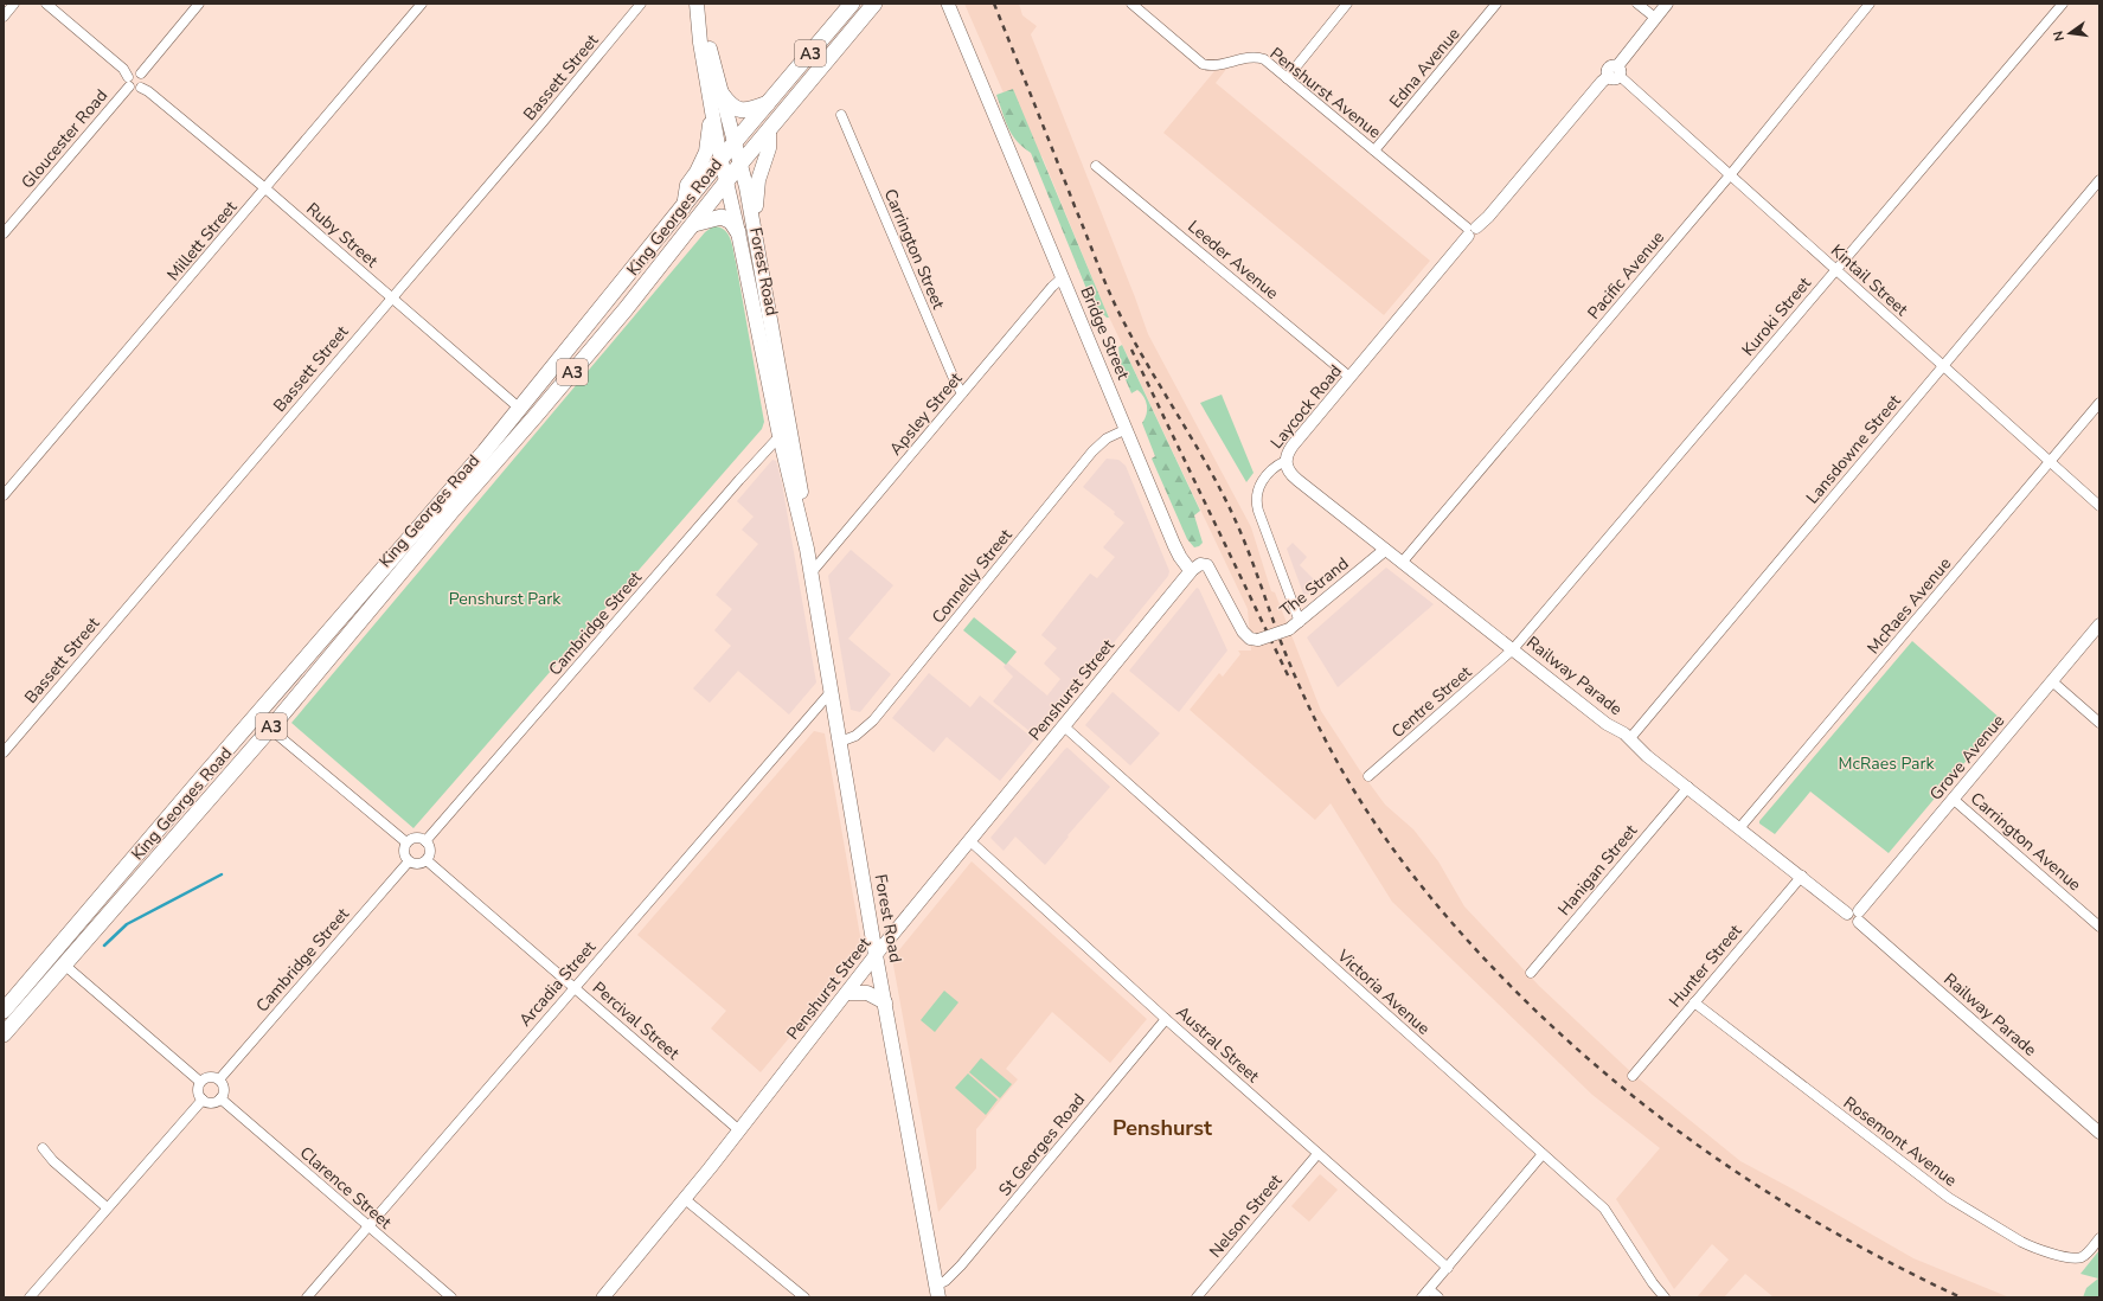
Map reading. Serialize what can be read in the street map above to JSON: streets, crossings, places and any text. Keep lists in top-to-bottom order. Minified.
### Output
{"streets":{"highway":["A3","King Georges Road"],"main road":["Forest Road","Bridge Street","Penshurst Street"],"street":["Edna Avenue","Bassett Street","Penshurst Avenue","Gloucester Road","Ruby Street","Millett Street","Carrington Street","Leeder Avenue","Pacific Avenue","Kintail Street","Kuroki Street","Laycock Road","Apsley Street","Lansdowne Street","Connelly Street","The Strand","McRaes Avenue","Cambridge Street","Railway Parade","Centre Street","Grove Avenue","Carrington Avenue","Hanigan Street","Hunter Street","Arcadia Street","Victoria Avenue","Percival Street","Austral Street","Rosemont Avenue","St Georges Road","Clarence Street","Nelson Street"]},"crossings":[["Edna Avenue","Penshurst Avenue"],["Bassett Street","Ruby Street"],["Penshurst Avenue","Laycock Road"],["Gloucester Road","Ruby Street"],["King Georges Road","Ruby Street"],["King Georges Road","Forest Road"],["Ruby Street","Millett Street"],["Carrington Street","Apsley Street"],["Leeder Avenue","Laycock Road"],["Forest Road","Apsley Street"],["Forest Road","Connelly Street"],["Forest Road","Cambridge Street"],["Forest Road","Penshurst Street"],["Forest Road","Arcadia Street"],["Forest Road","St Georges Road"],["Pacific Avenue","Kintail Street"],["Pacific Avenue","Railway Parade"],["Kintail Street","Kuroki Street"],["Kintail Street","Laycock Road"],["Kintail Street","Lansdowne Street"],["Kintail Street","McRaes Avenue"],["Kuroki Street","Railway Parade"],["Kuroki Street","Centre Street"],["Bridge Street","Apsley Street"],["Bridge Street","Connelly Street"],["Bridge Street","The Strand"],["Bridge Street","Penshurst Street"],["Laycock Road","The Strand"],["Laycock Road","Railway Parade"],["Lansdowne Street","Railway Parade"],["The Strand","Railway Parade"],["The Strand","Penshurst Street"],["McRaes Avenue","Railway Parade"],["Cambridge Street","Percival Street"],["Cambridge Street","Clarence Street"],["Railway Parade","Centre Street"],["Railway Parade","Grove Avenue"],["Railway Parade","Hanigan Street"],["Railway Parade","Hunter Street"],["Penshurst Street","Victoria Avenue"],["Penshurst Street","Percival Street"],["Penshurst Street","Austral Street"],["Grove Avenue","Carrington Avenue"],["Hunter Street","Rosemont Avenue"],["Arcadia Street","Percival Street"],["Arcadia Street","Clarence Street"],["Austral Street","St Georges Road"],["Austral Street","Nelson Street"]],"districts":["Penshurst"],"parks":["Penshurst Park","McRaes Park"],"north":"left"}
